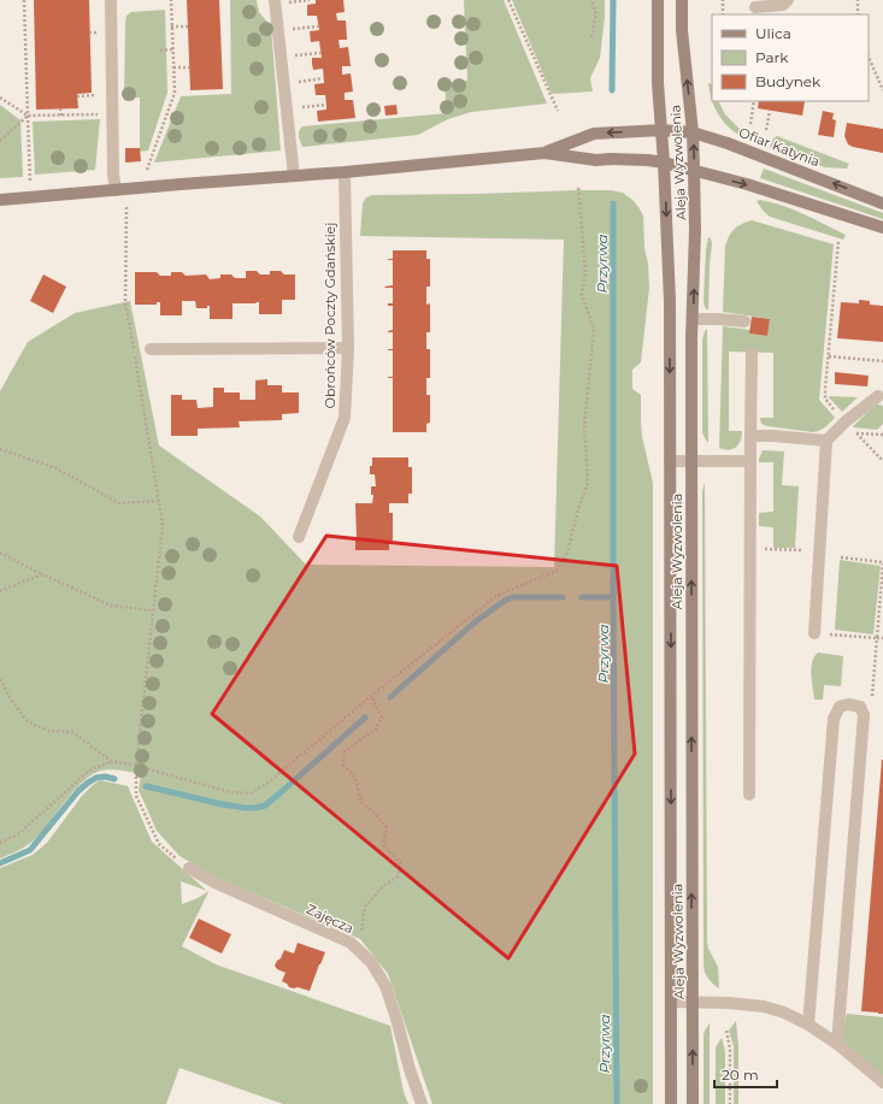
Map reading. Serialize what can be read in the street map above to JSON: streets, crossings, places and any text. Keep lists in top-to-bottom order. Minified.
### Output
{"streets":{"main road":["Ofiar Katynia","Aleja Wyzwolenia"],"street":["Obrońców Poczty Gdańskiej","Zajęcza"]},"crossings":[["Ofiar Katynia","Aleja Wyzwolenia"]],"water":["Przyrwa"],"legend":["Ulica","Park","Budynek"],"scale_bar":"20 m"}
